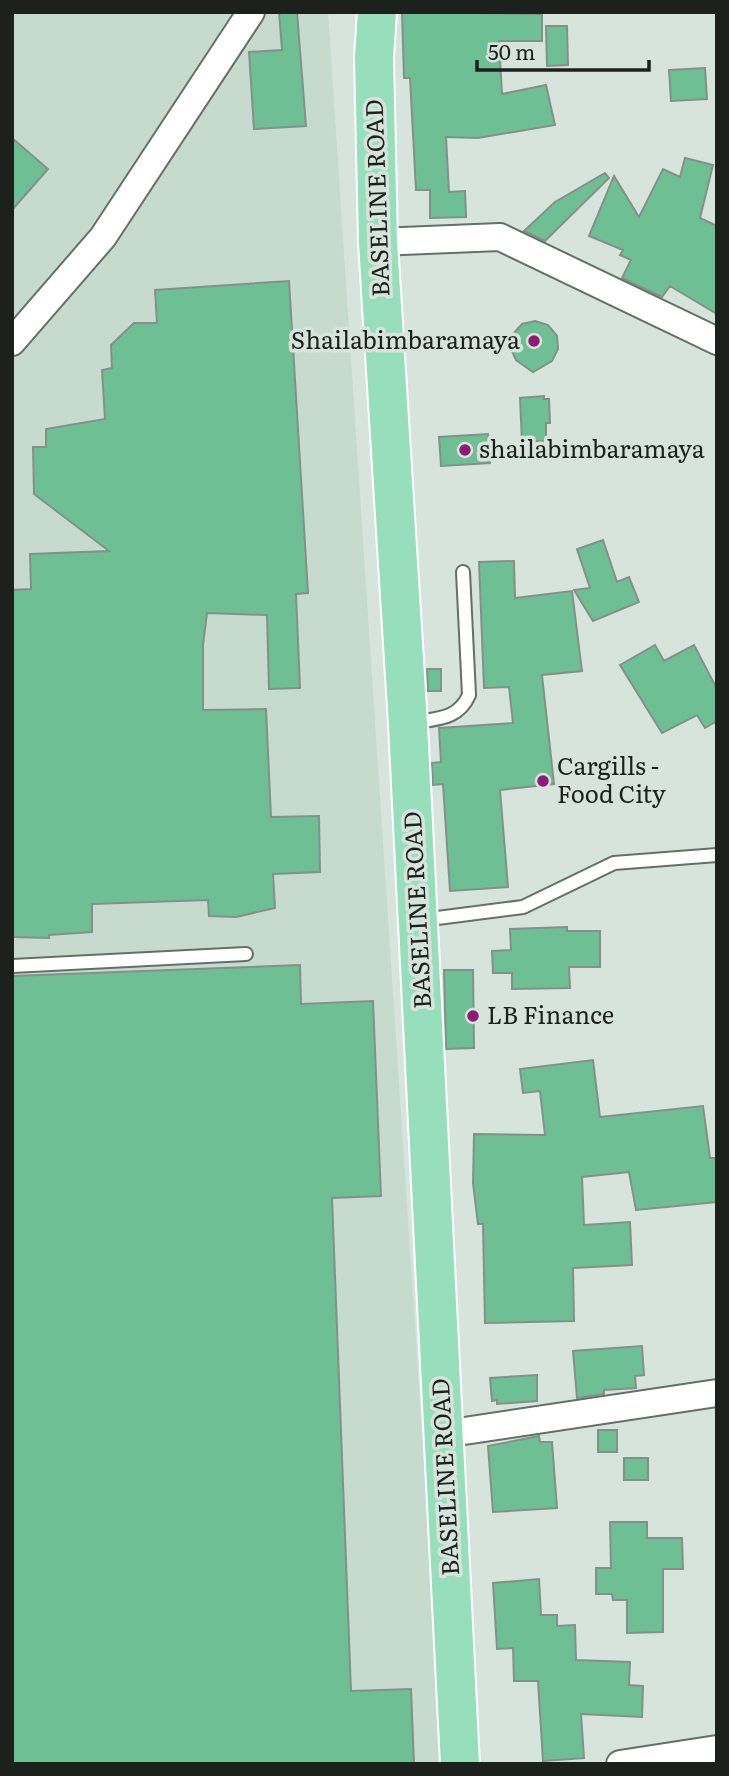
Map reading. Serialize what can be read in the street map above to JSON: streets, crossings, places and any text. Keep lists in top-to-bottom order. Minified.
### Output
{"streets":{"main road":["BASELINE ROAD"]},"places":["Shailabimbaramaya","shailabimbaramaya","Cargills - Food City","LB Finance"],"scale_bar":"50 m"}
